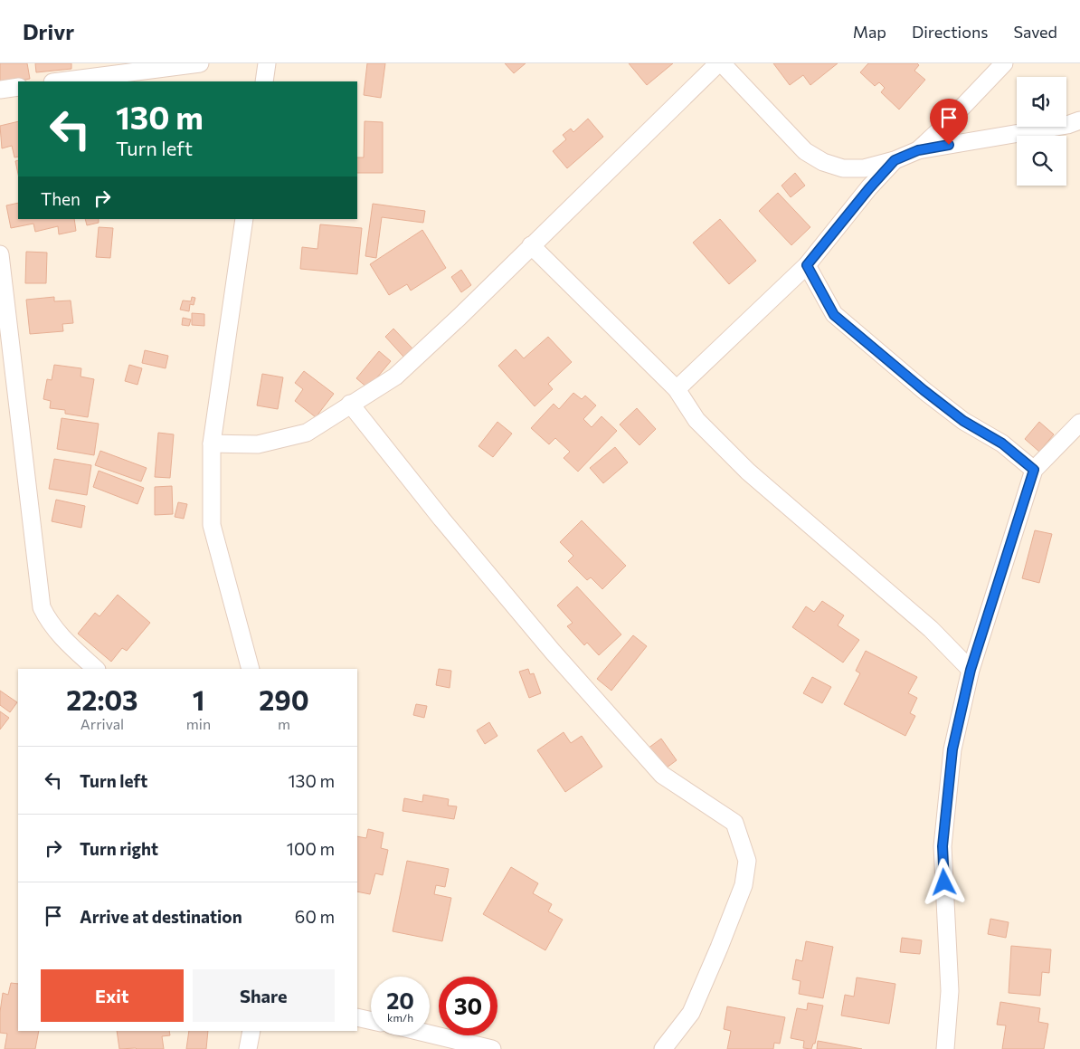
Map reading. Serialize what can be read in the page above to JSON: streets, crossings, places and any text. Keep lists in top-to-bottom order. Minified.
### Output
{"page":{"header":"Drivr","nav":["Map","Directions","Saved"],"turn":["130 m","Turn left"],"then":"Then","eta":["22:03","Arrival","1","min","290","m"],"list":[{"name":"Turn left","value":"130 m"},{"name":"Turn right","value":"100 m"},{"name":"Arrive at destination","value":"60 m"}],"buttons":["Exit","Share"],"speed":"20 km/h","limit":"30"}}
